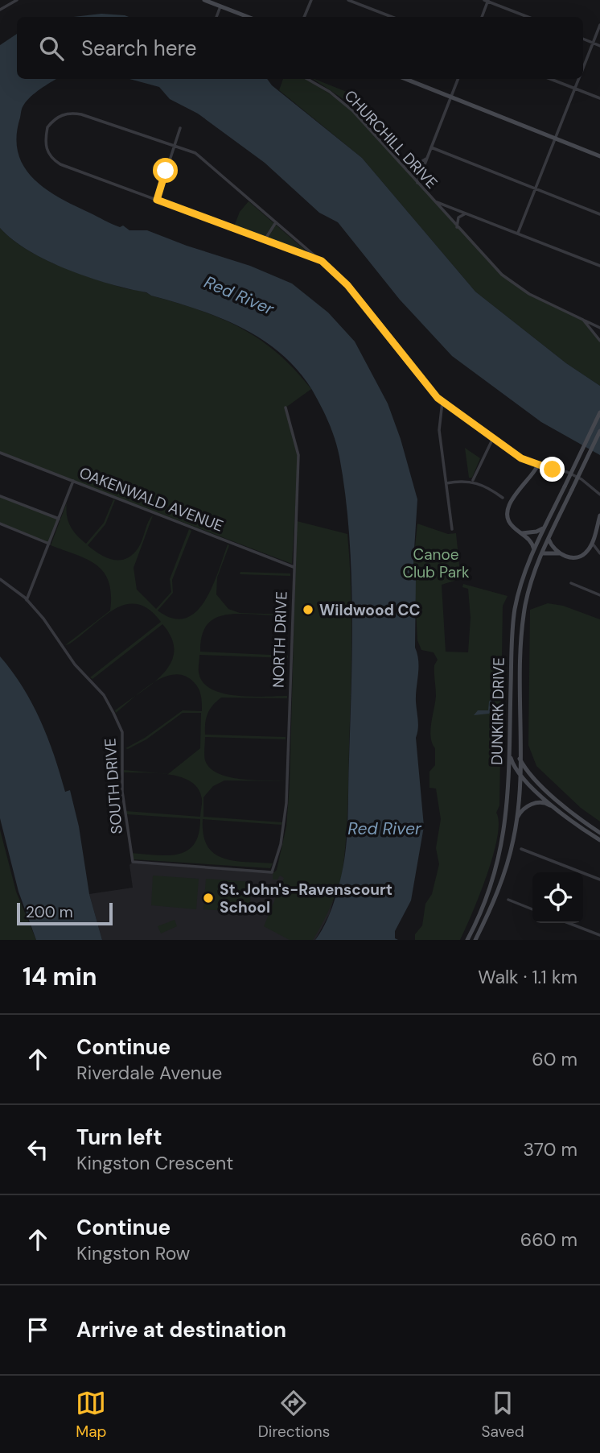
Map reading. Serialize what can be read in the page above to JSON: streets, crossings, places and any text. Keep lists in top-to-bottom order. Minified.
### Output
{"streets":{"main road":["DUNKIRK DRIVE"],"street":["CHURCHILL DRIVE","OAKENWALD AVENUE","NORTH DRIVE","SOUTH DRIVE"]},"crossings":[["OAKENWALD AVENUE","NORTH DRIVE"],["NORTH DRIVE","SOUTH DRIVE"]],"water":["Red River"],"parks":["Canoe Club Park"],"places":["Wildwood CC","St. John's-Ravenscourt School"],"scale_bar":"200 m","page":{"search":"Search here","scale":"200 m","heading":["14 min","Walk · 1.1 km"],"list":[["Continue","Riverdale Avenue","60 m"],["Turn left","Kingston Crescent","370 m"],["Continue","Kingston Row","660 m"],"Arrive at destination"],"nav":["Map","Directions","Saved"]}}
